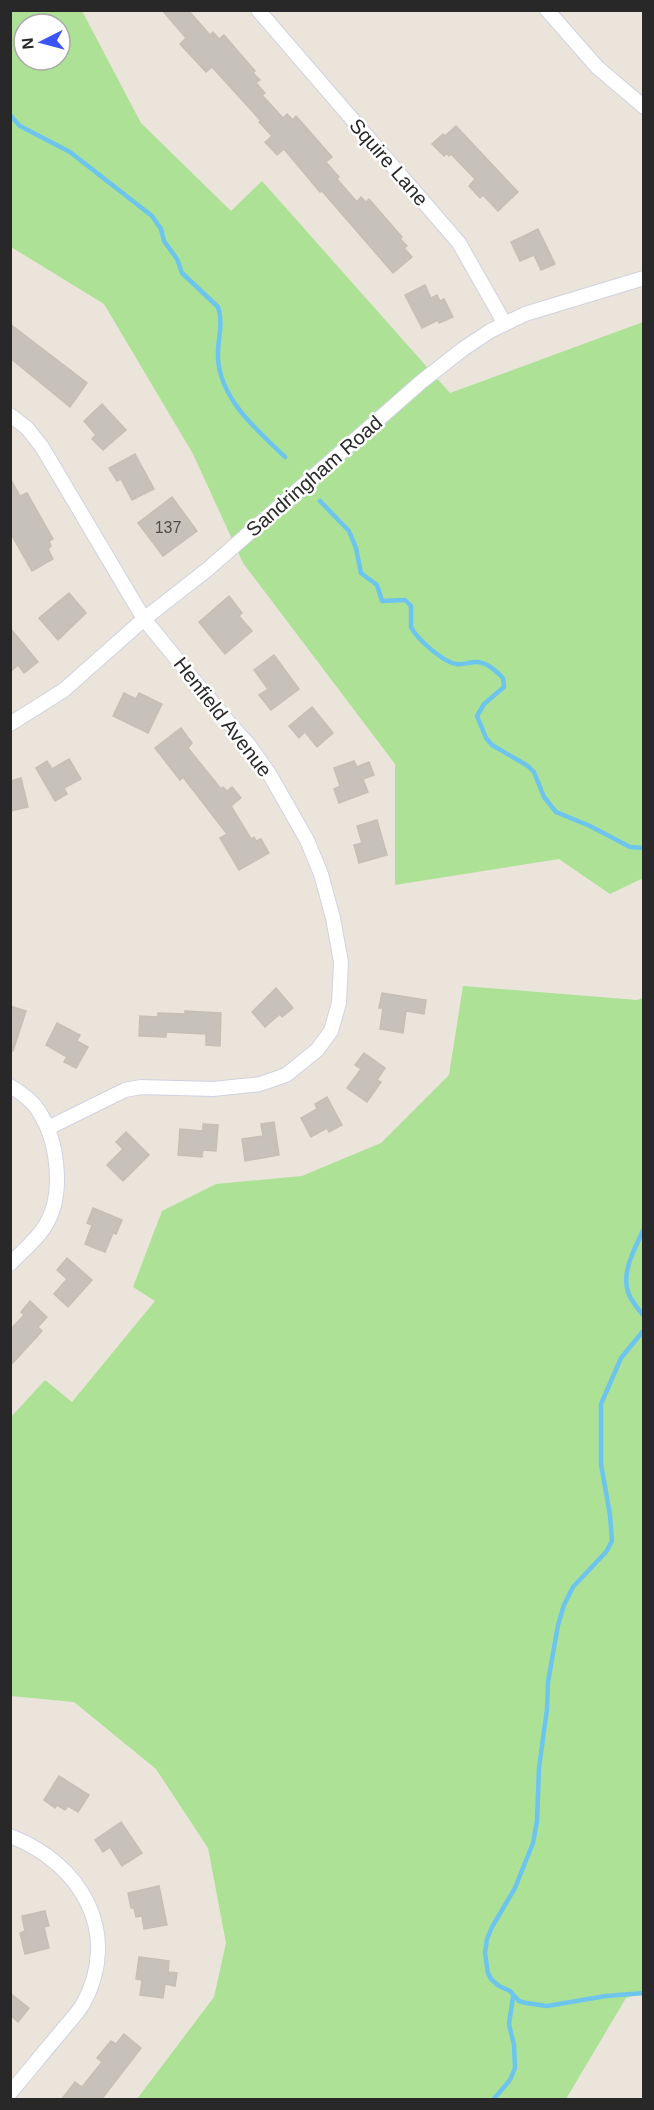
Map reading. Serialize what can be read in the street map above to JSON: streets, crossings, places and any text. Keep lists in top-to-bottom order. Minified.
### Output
{"streets":{"street":["Squire Lane","Sandringham Road","Henfield Avenue"]},"crossings":[["Squire Lane","Sandringham Road"],["Sandringham Road","Henfield Avenue"]],"house_numbers":["137"],"north":"left"}
